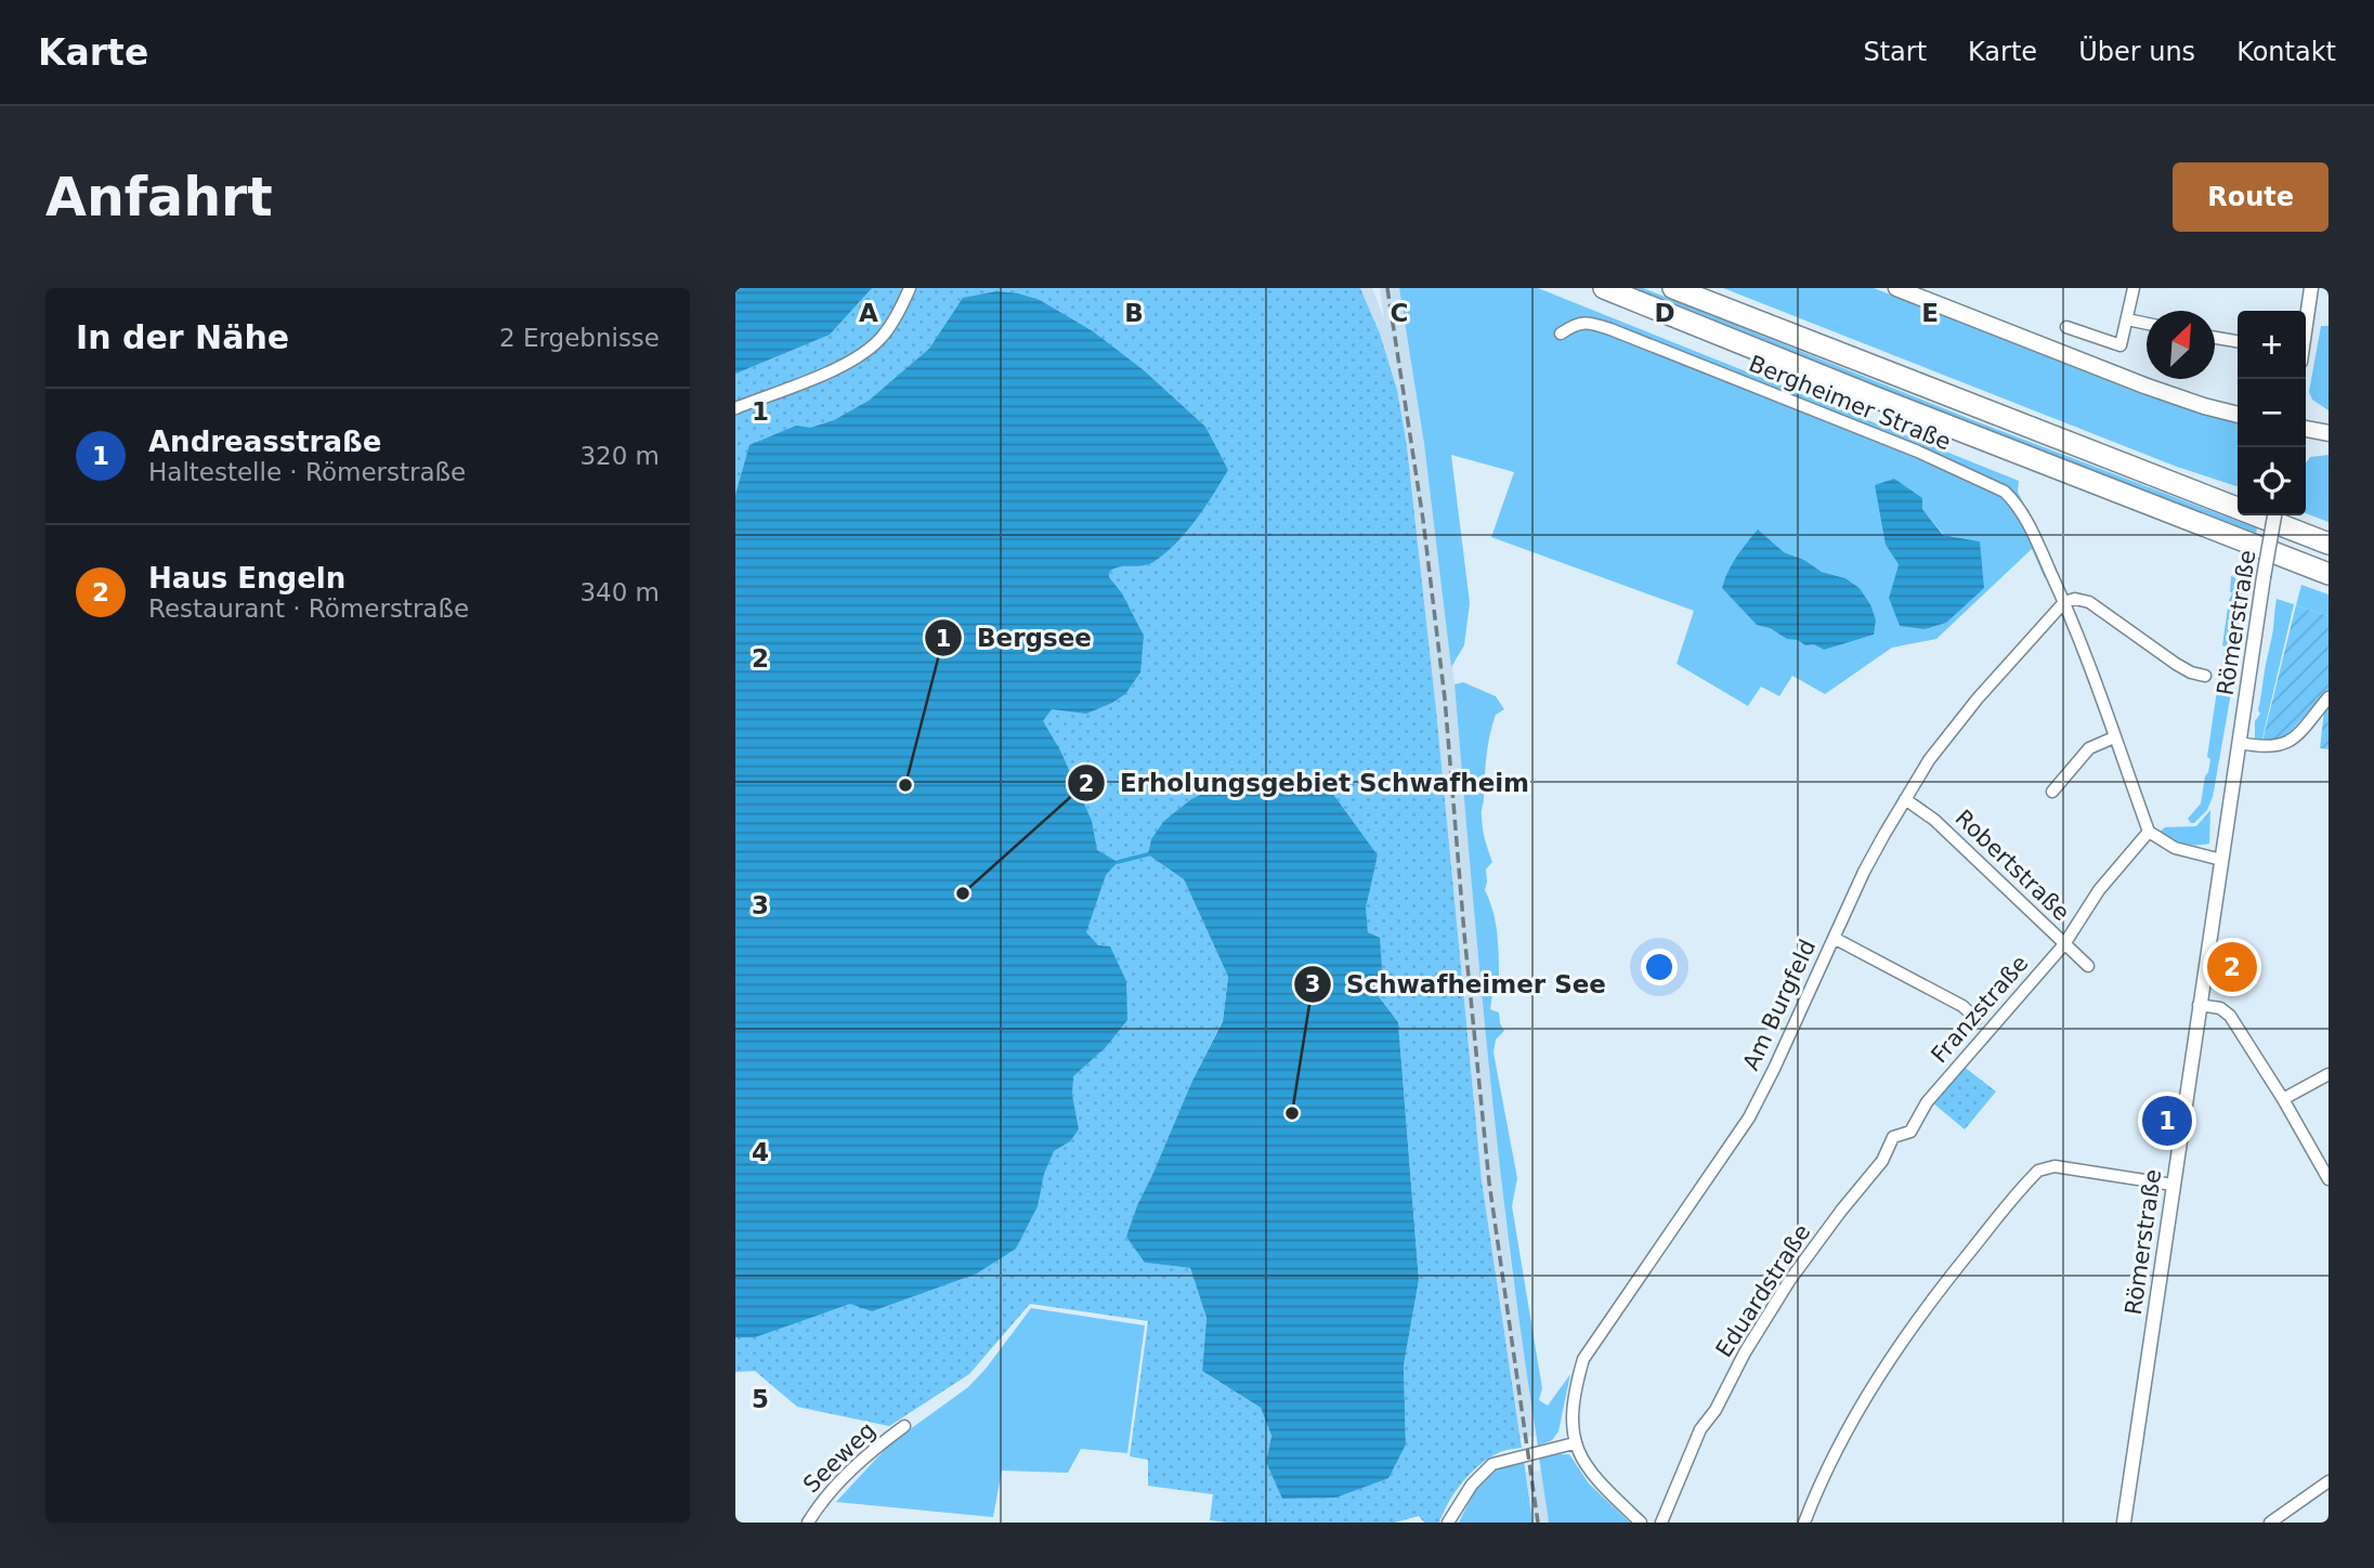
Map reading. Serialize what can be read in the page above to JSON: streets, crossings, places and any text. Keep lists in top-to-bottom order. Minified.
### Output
{"streets":{"street":["Bergheimer Straße","Römerstraße","Robertstraße","Am Burgfeld","Franzstraße","Eduardstraße","Seeweg"]},"crossings":[["Bergheimer Straße","Am Burgfeld"],["Robertstraße","Am Burgfeld"],["Robertstraße","Franzstraße"],["Am Burgfeld","Franzstraße"],["Franzstraße","Eduardstraße"]],"places":["Bergsee","Erholungsgebiet Schwafheim","Schwafheimer See"],"north":"top right","page":{"header":"Karte","nav":["Start","Karte","Über uns","Kontakt"],"buttons":"Route","title":"Anfahrt","heading":["In der Nähe","2 Ergebnisse"],"map_buttons":["+","−"],"list":[{"mark":"1","name":"Andreasstraße","note":"Haltestelle · Römerstraße","value":"320 m"},{"mark":"2","name":"Haus Engeln","note":"Restaurant · Römerstraße","value":"340 m"}],"pins":["2","1"]},"grid":{"columns":["A","B","C","D","E"],"rows":["1","2","3","4","5"]}}
